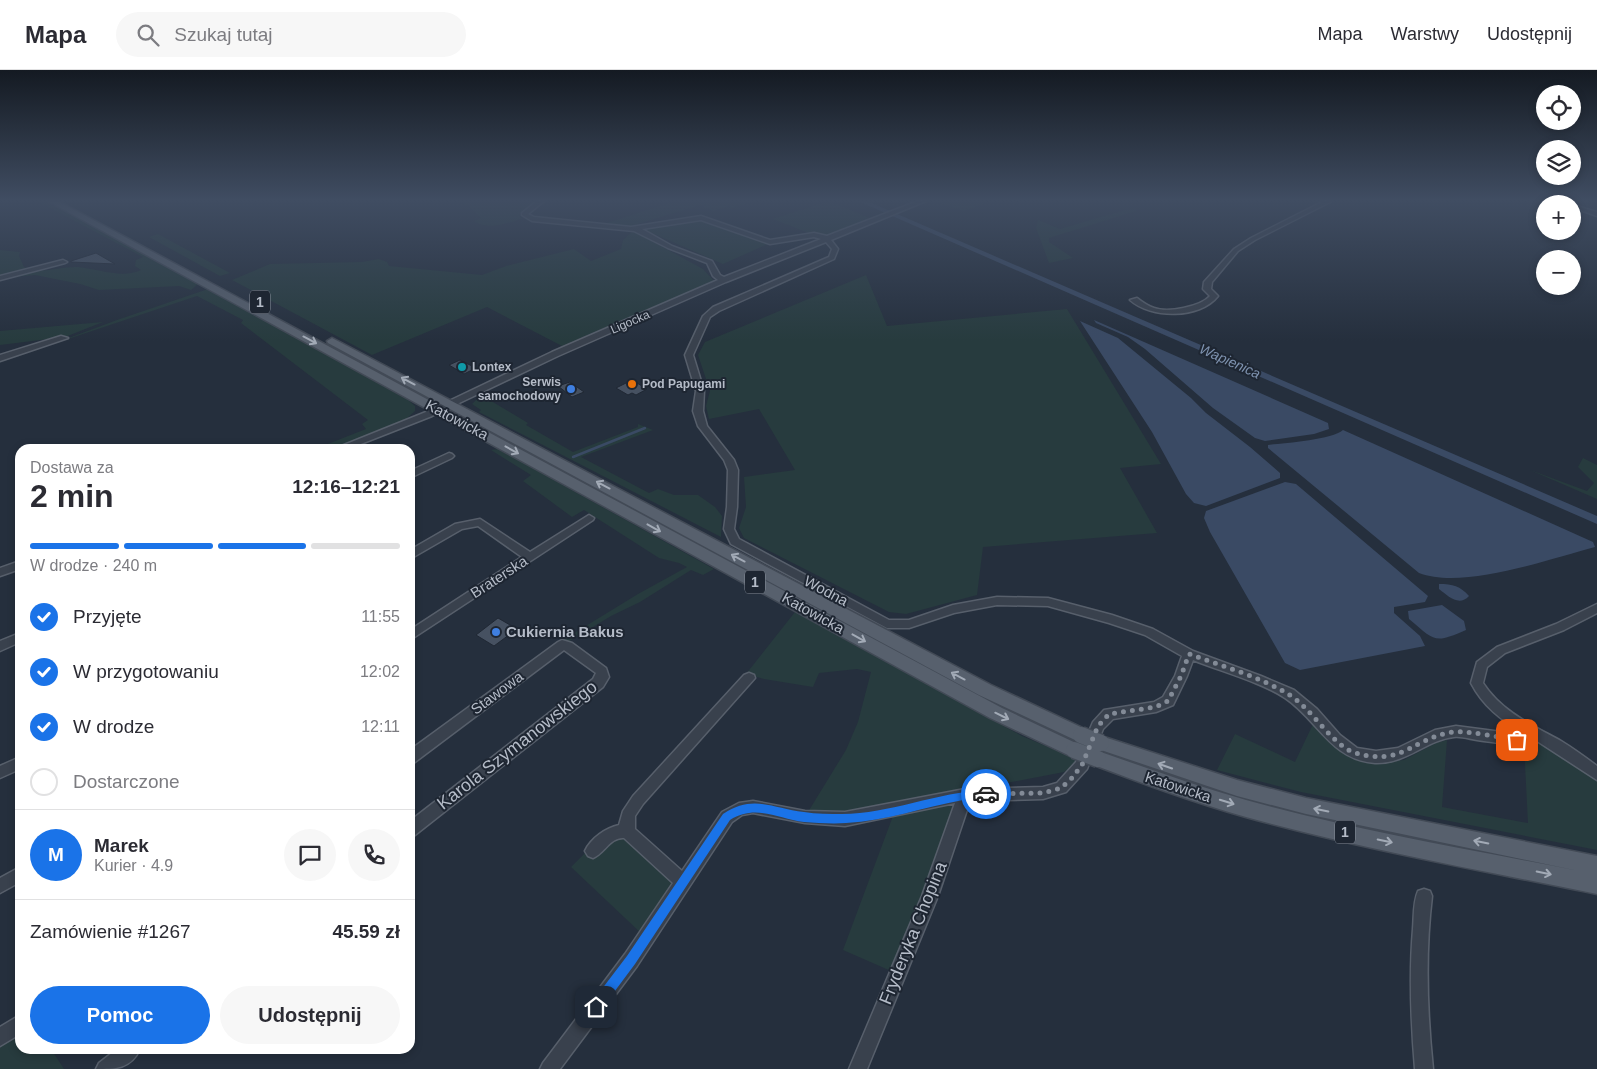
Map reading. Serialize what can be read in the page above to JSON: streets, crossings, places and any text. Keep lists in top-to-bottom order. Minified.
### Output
{"streets":{"main road":["1","Katowicka"],"street":["Ligocka","Braterska","Wodna","Stawowa","Karola Szymanowskiego","Fryderyka Chopina"]},"crossings":[["Ligocka","Katowicka"],["Stawowa","Karola Szymanowskiego"]],"water":["Wapienica"],"places":["Lontex","Pod Papugami","Serwis samochodowy","Cukiernia Bakus"],"page":{"header":"Mapa","search":"Szukaj tutaj","nav":["Mapa","Warstwy","Udostępnij"],"map_buttons":["+","−"],"heading":["2 min","Dostawa za","12:16–12:21"],"panel":["Marek","Kurier · 4.9","Zamówienie #1267","45.59 zł"],"bar":"W drodze · 240 m","list":[["Przyjęte","11:55"],["W przygotowaniu","12:02"],["W drodze","12:11"],"Dostarczone"],"round":"M","buttons":["Pomoc","Udostępnij"]}}
